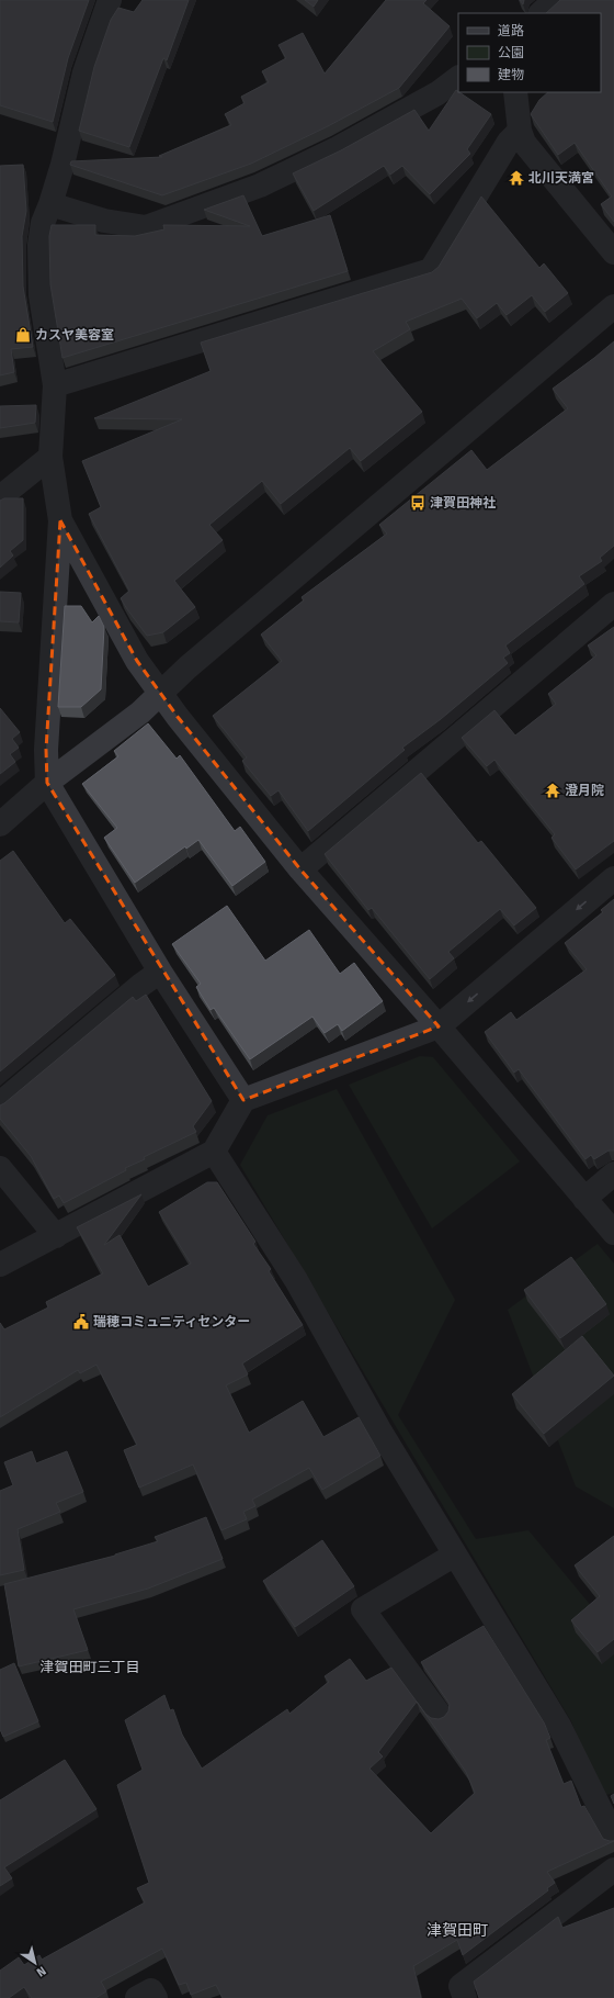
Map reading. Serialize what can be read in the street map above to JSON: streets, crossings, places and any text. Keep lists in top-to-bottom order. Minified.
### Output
{"districts":["津賀田町三丁目","津賀田町"],"places":{"temple":["北川天満宮","澄月院"],"shop":["カスヤ美容室"],"bus stop":["津賀田神社"],"public building":["瑞穂コミュニティセンター"]},"legend":["道路","公園","建物"],"north":"bottom right"}
